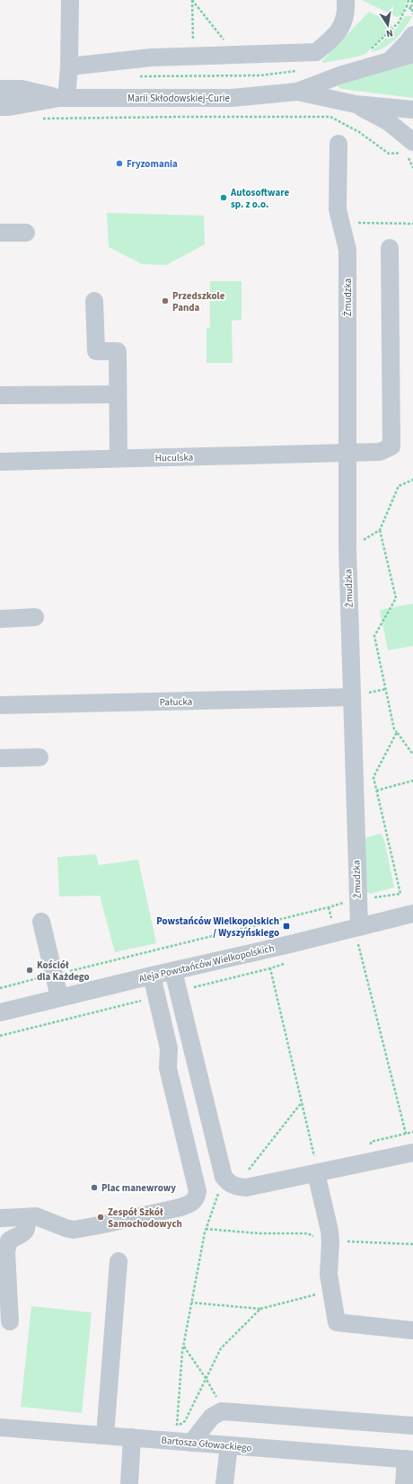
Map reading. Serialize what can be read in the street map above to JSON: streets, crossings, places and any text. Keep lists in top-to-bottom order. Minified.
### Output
{"streets":{"street":["Marii Skłodowskiej-Curie","Żmudzka","Huculska","Pałucka","Aleja Powstańców Wielkopolskich","Bartosza Głowackiego"]},"crossings":[["Żmudzka","Huculska"],["Żmudzka","Pałucka"],["Żmudzka","Aleja Powstańców Wielkopolskich"]],"places":{"other":["Fryzomania","Autosoftware sp. z o.o.","Przedszkole Panda","Kościół dla Każdego","Plac manewrowy","Zespół Szkół Samochodowych"],"transit":["Powstańców Wielkopolskich / Wyszyńskiego"]},"north":"bottom"}
